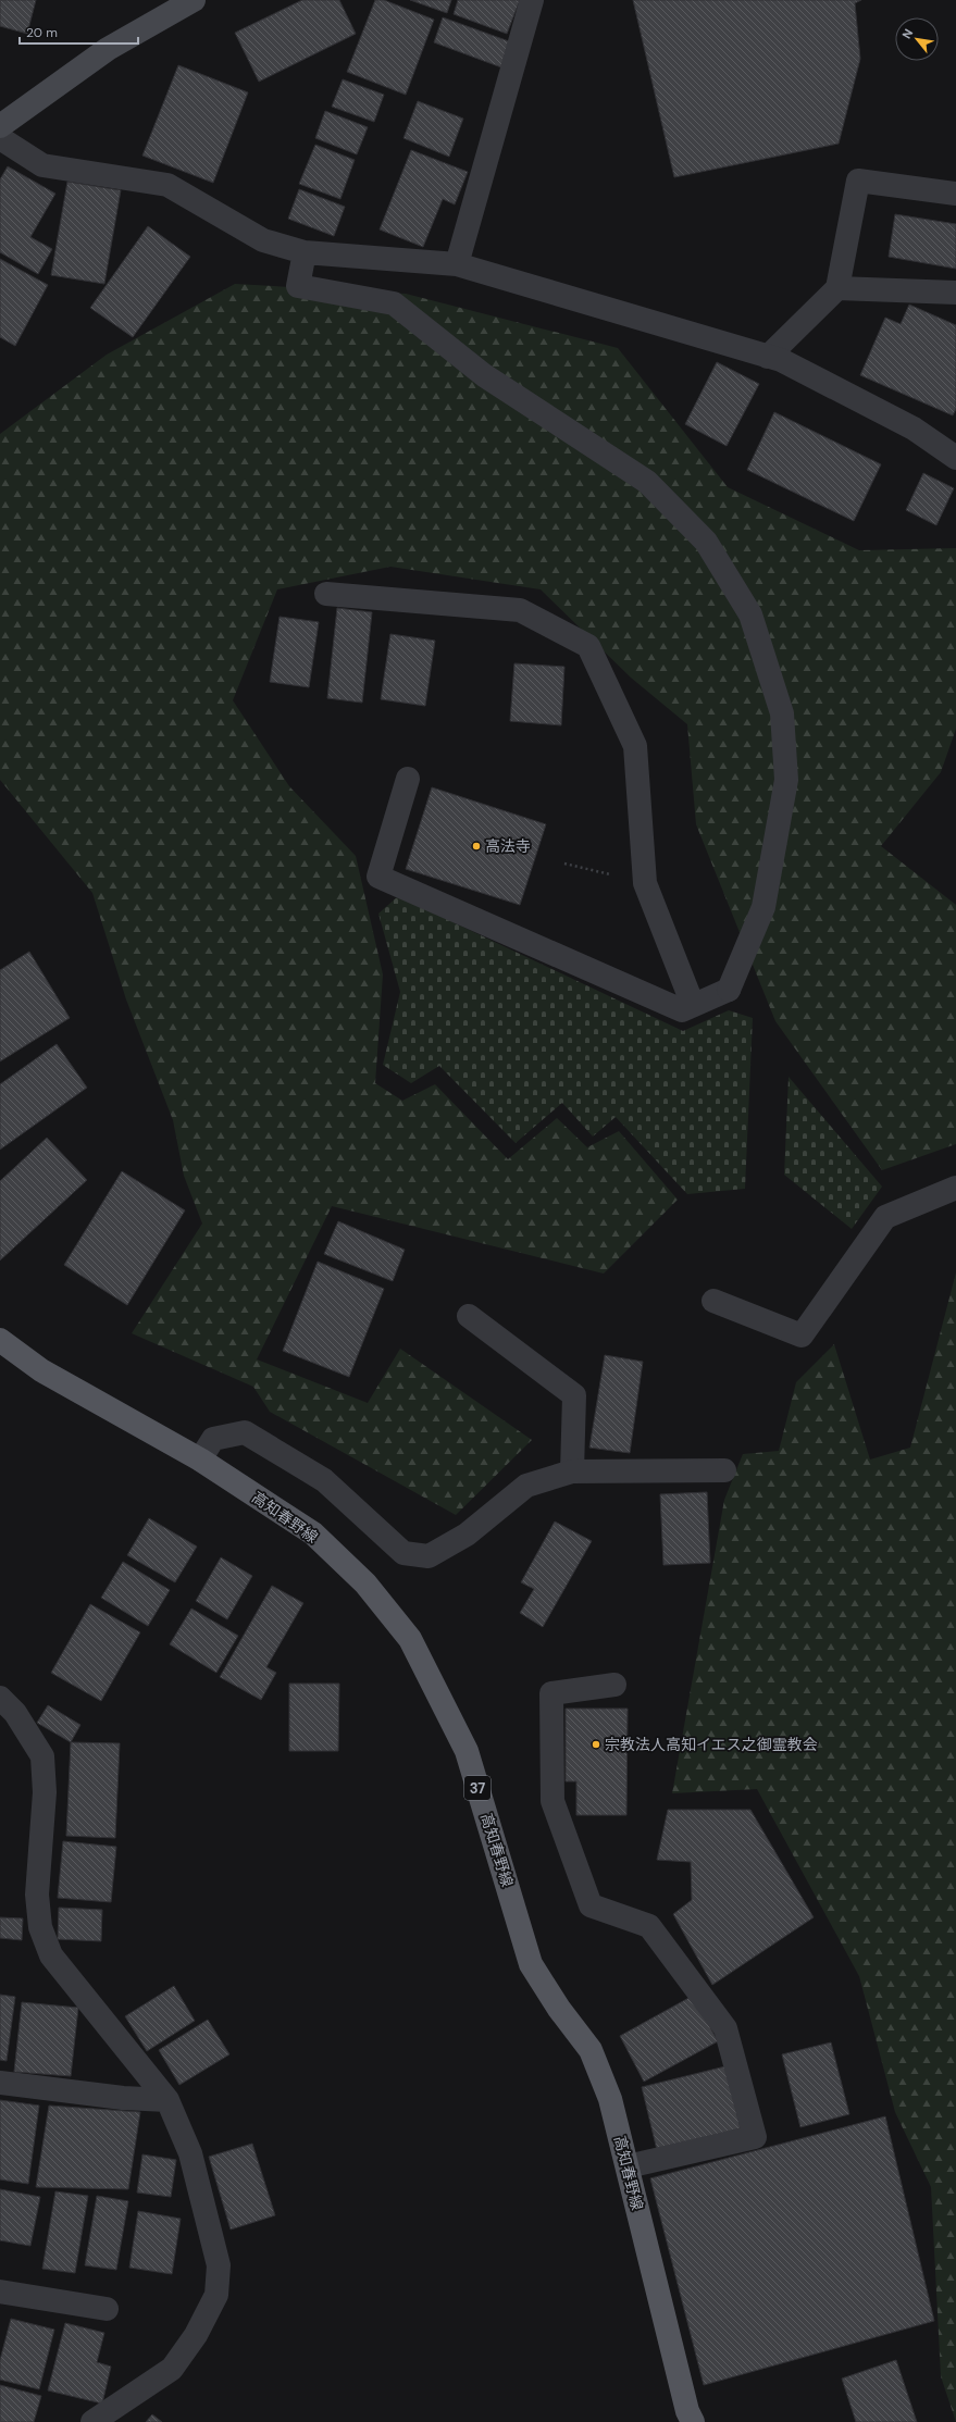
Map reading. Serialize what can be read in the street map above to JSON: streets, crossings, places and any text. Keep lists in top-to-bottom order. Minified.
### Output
{"streets":{"main road":["高知春野線","37"]},"places":["高法寺","宗教法人高知イエス之御霊教会"],"scale_bar":"20 m","north":"top left"}
